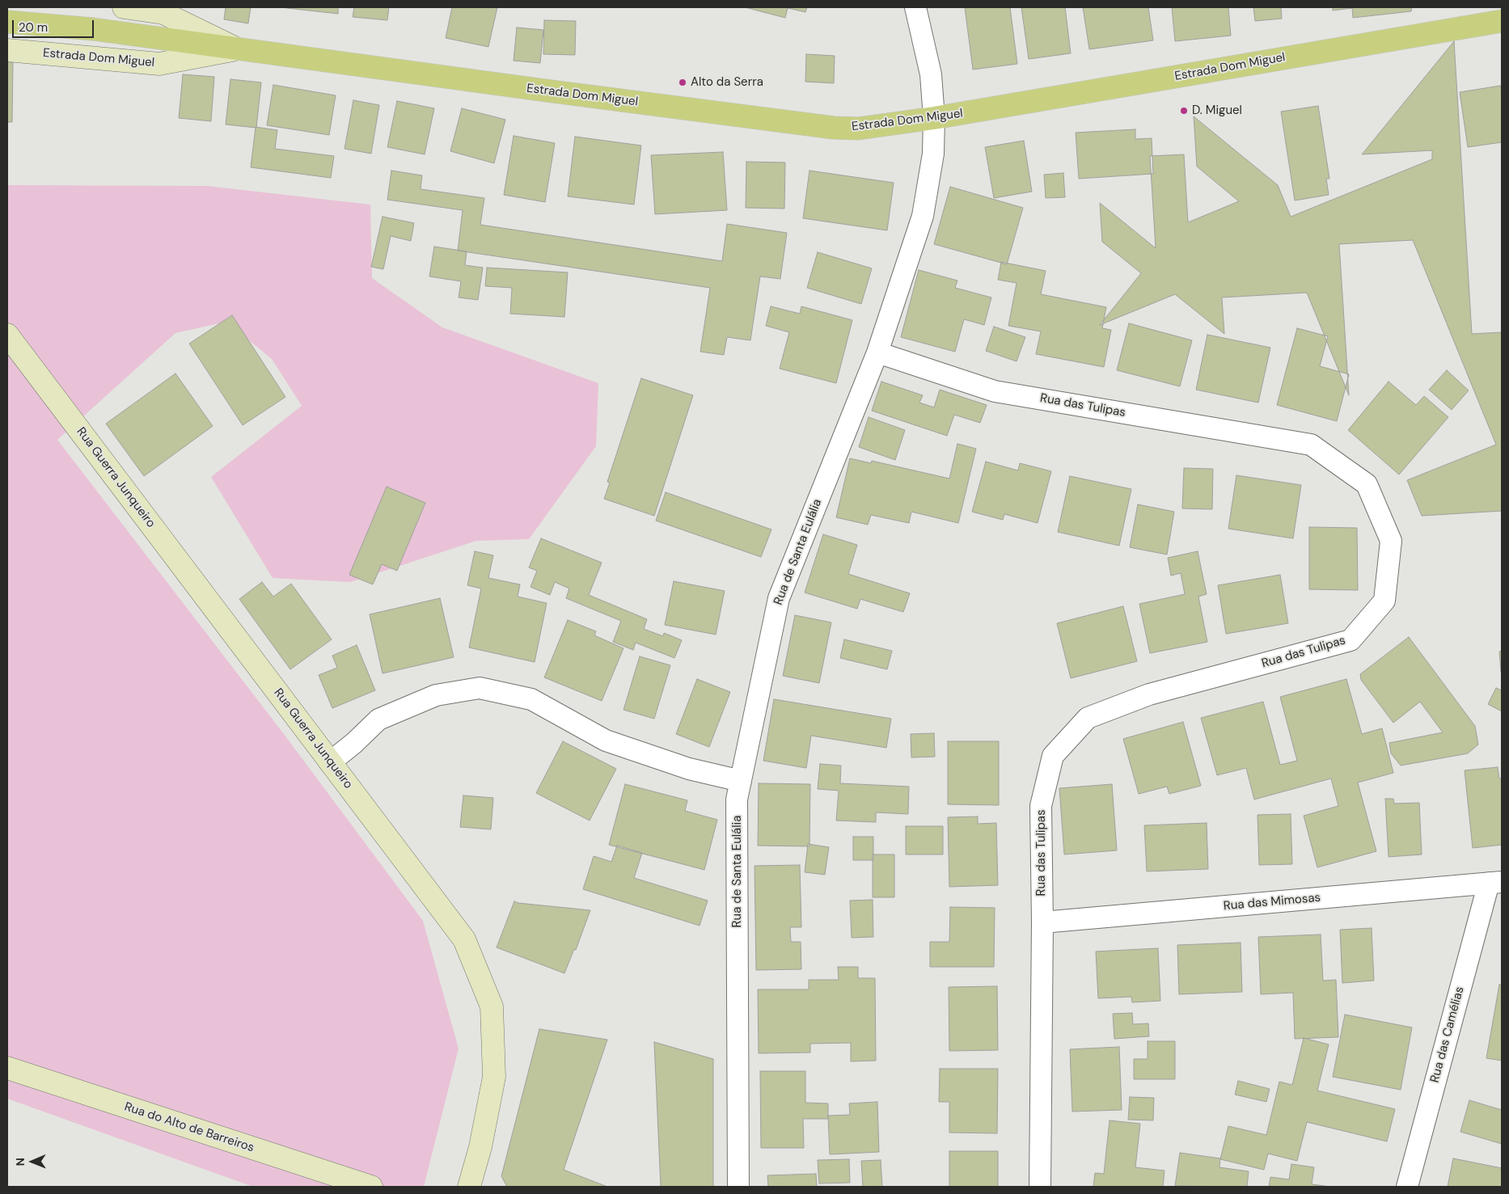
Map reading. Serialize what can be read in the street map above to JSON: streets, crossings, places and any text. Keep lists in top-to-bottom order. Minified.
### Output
{"streets":{"main road":["Estrada Dom Miguel"],"street":["Rua das Tulipas","Rua Guerra Junqueiro","Rua de Santa Eulália","Rua das Mimosas","Rua das Camélias","Rua do Alto de Barreiros"]},"crossings":[["Estrada Dom Miguel","Rua de Santa Eulália"],["Rua das Tulipas","Rua de Santa Eulália"],["Rua das Tulipas","Rua das Mimosas"],["Rua das Mimosas","Rua das Camélias"]],"places":["Alto da Serra","D. Miguel"],"scale_bar":"20 m","north":"left"}
